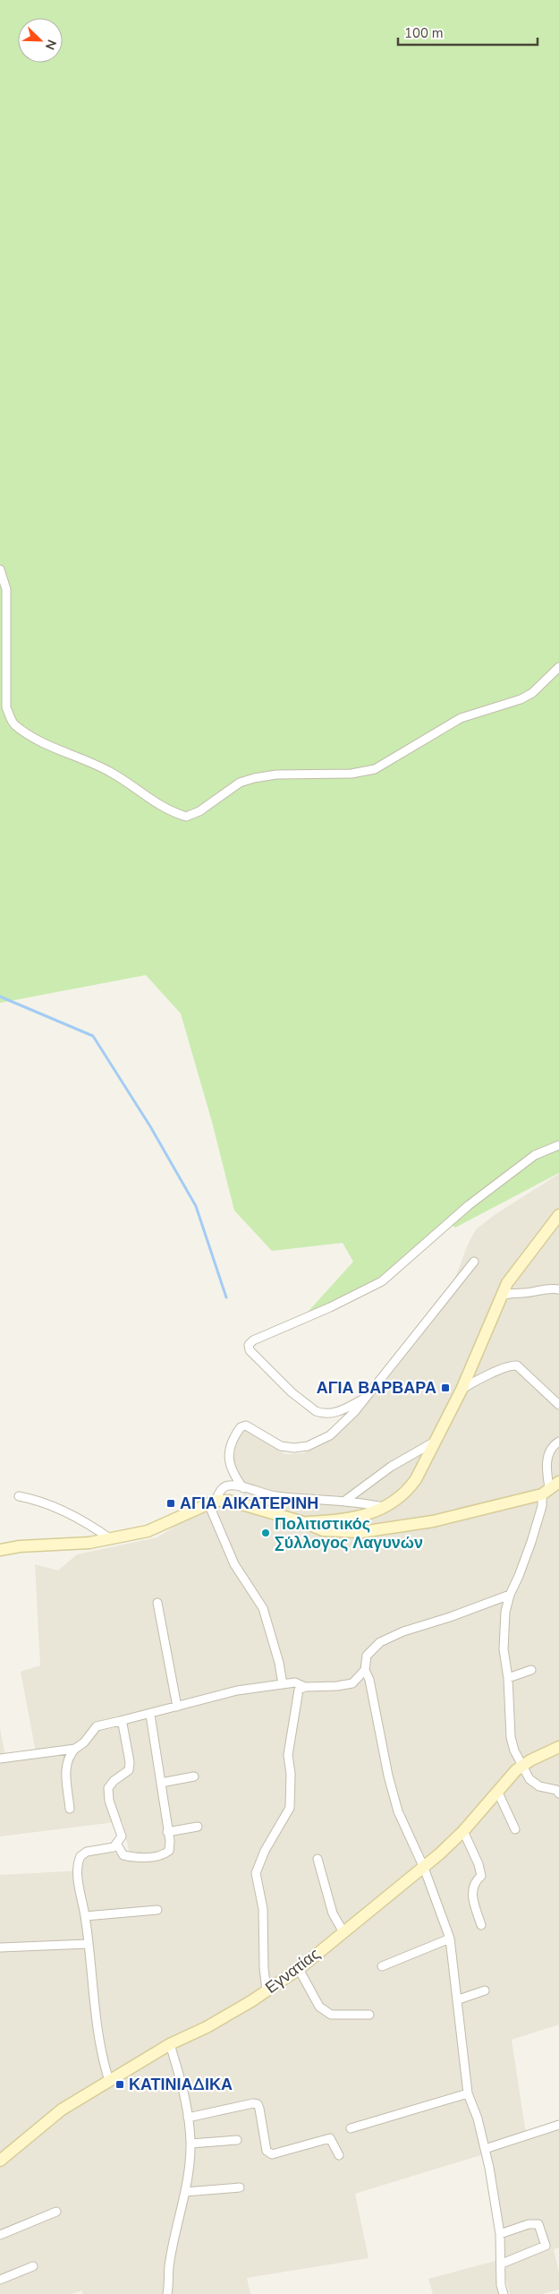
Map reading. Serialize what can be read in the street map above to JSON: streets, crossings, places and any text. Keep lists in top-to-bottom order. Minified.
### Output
{"streets":{"street":["Εγνατίας"]},"places":{"transit":["ΑΓΙΑ ΒΑΡΒΑΡΑ","ΑΓΙΑ ΑΙΚΑΤΕΡΙΝΗ","ΚΑΤΙΝΙΑΔΙΚΑ"],"other":["Πολιτιστικός Σύλλογος Λαγυνών"]},"scale_bar":"100 m","north":"bottom right"}
